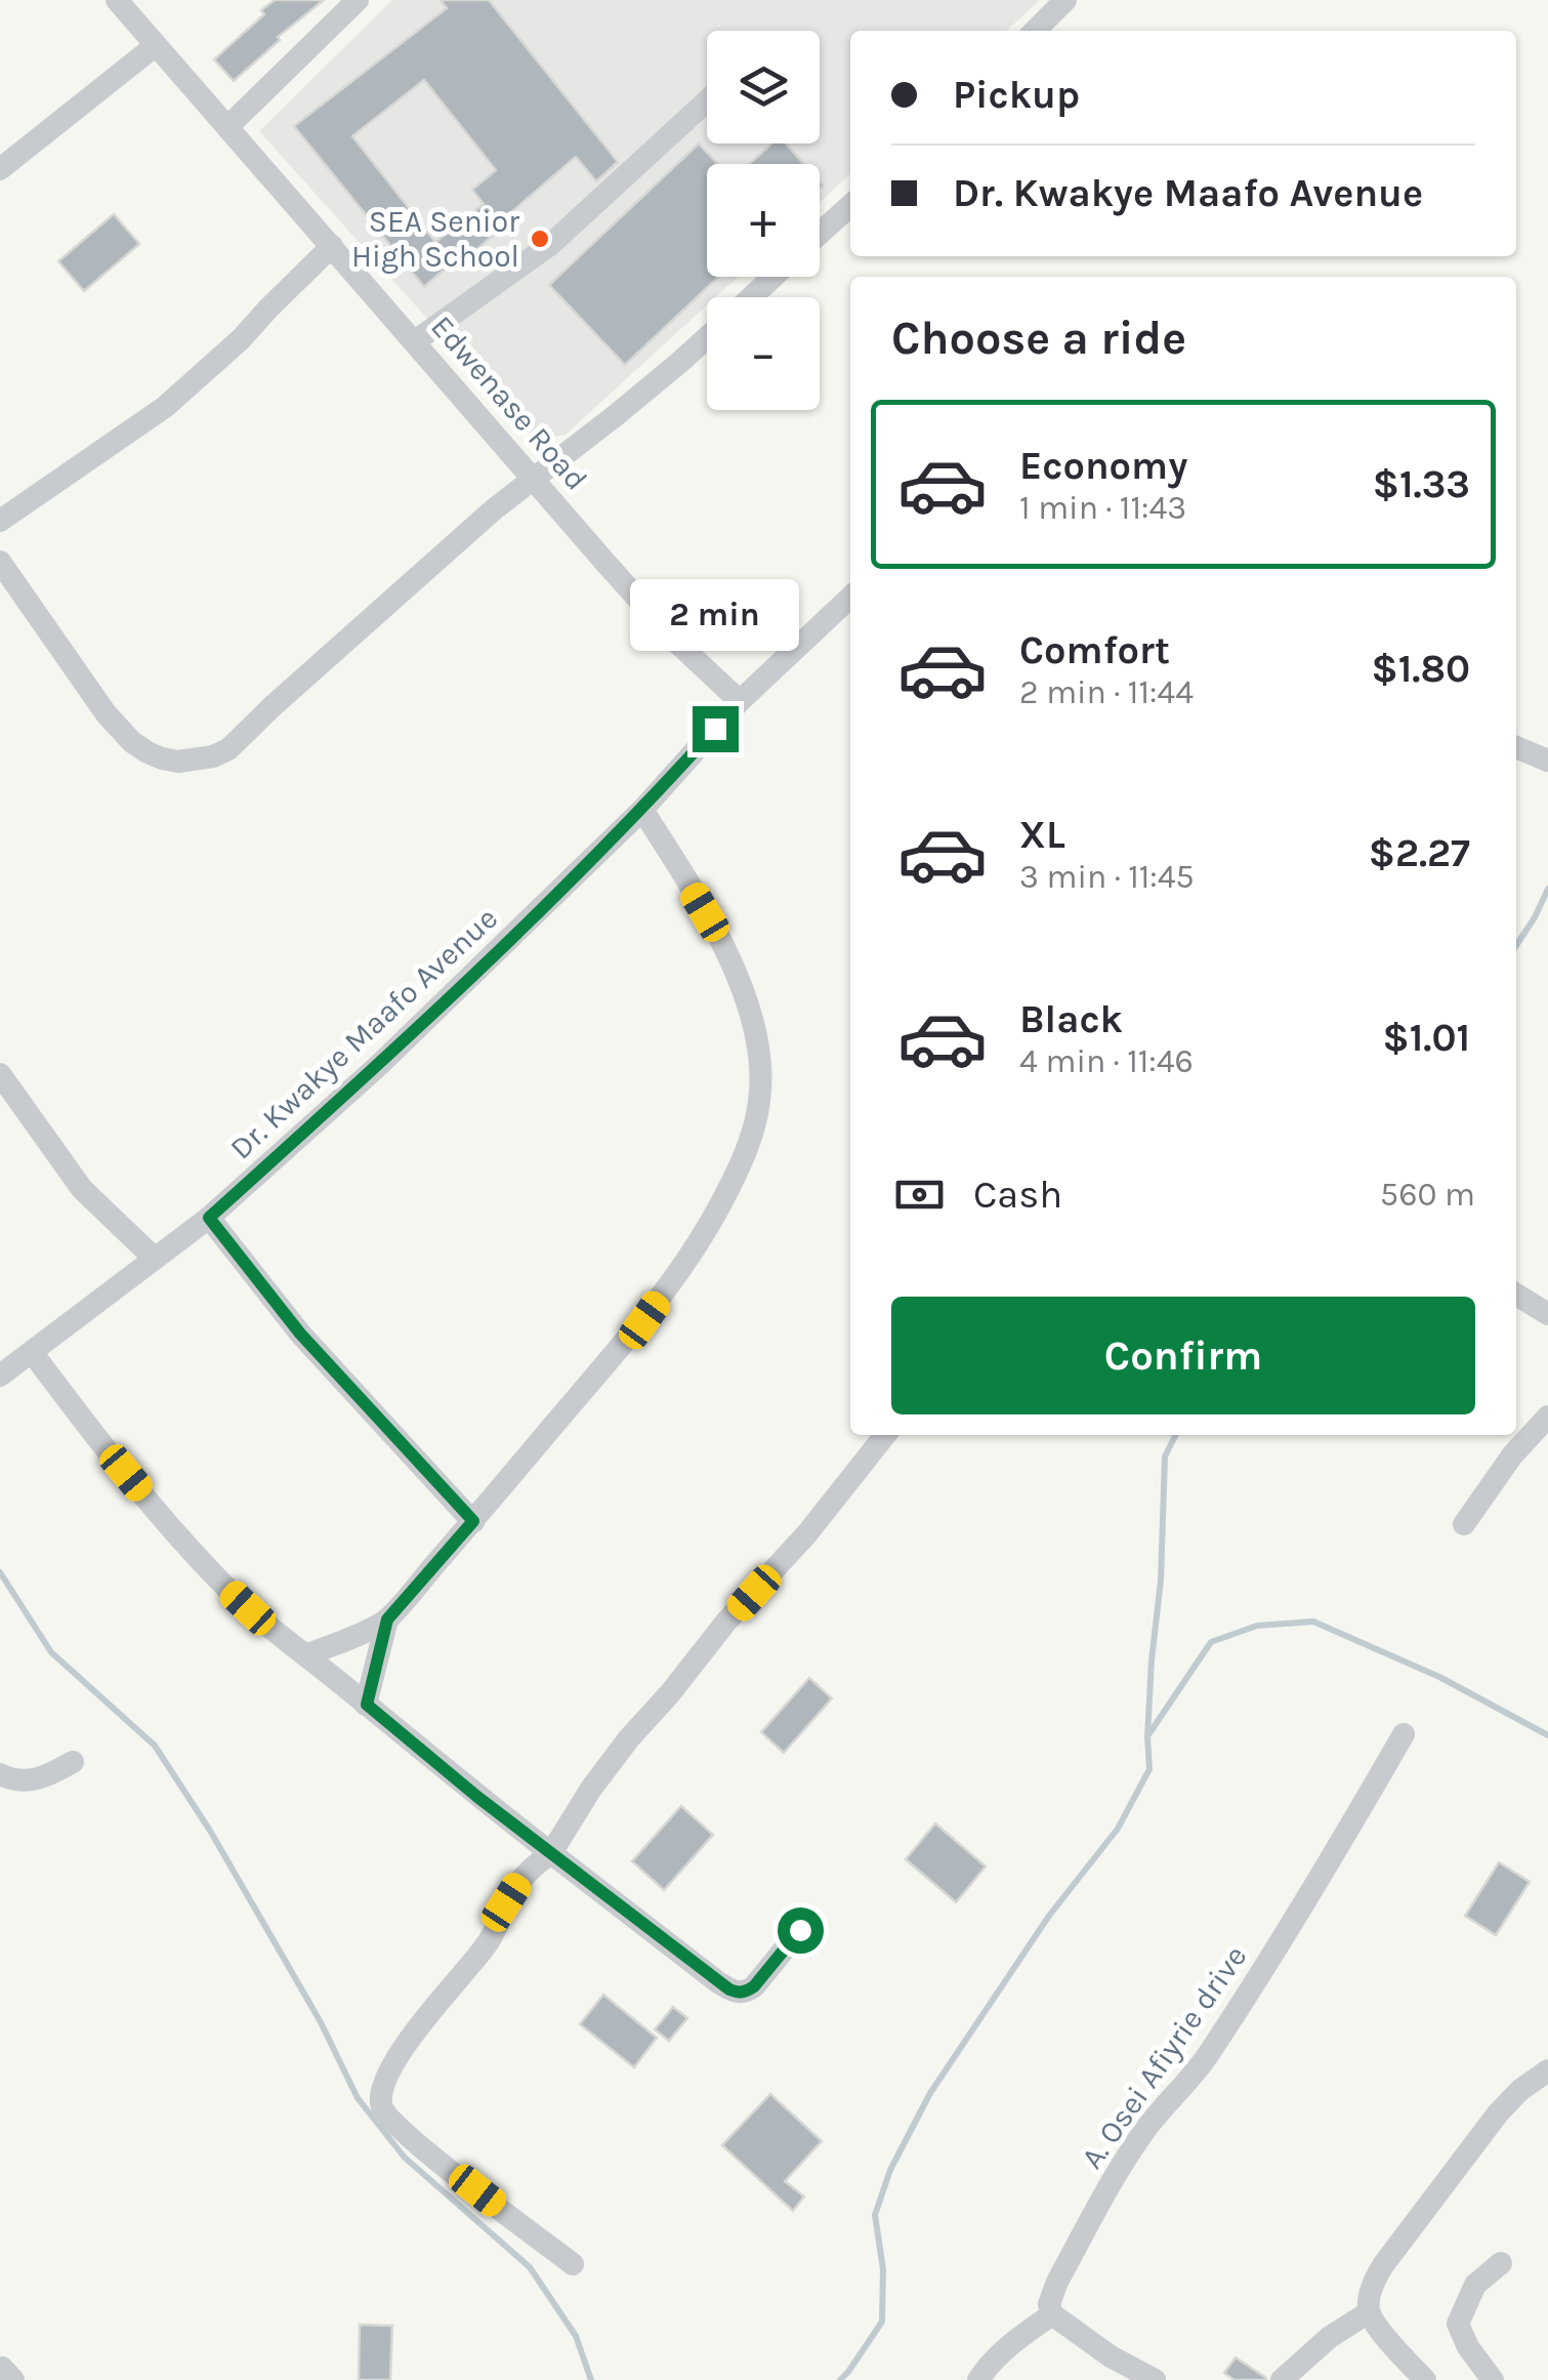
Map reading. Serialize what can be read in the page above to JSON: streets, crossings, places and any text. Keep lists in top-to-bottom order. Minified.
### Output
{"streets":{"street":["Edwenase Road","Dr. Kwakye Maafo Avenue","A. Osei Afiyrie drive"]},"crossings":[["Edwenase Road","Dr. Kwakye Maafo Avenue"]],"places":["SEA Senior High School"],"page":{"map_buttons":["+","−"],"banner":["Pickup","Dr. Kwakye Maafo Avenue"],"heading":"Choose a ride","list":[{"name":"Economy","note":"1 min · 11:43","value":"$1.33"},{"name":"Comfort","note":"2 min · 11:44","value":"$1.80"},{"name":"XL","note":"3 min · 11:45","value":"$2.27"},{"name":"Black","note":"4 min · 11:46","value":"$1.01"}],"bubble":"2 min","pay":["Cash","560 m"],"buttons":"Confirm"}}
